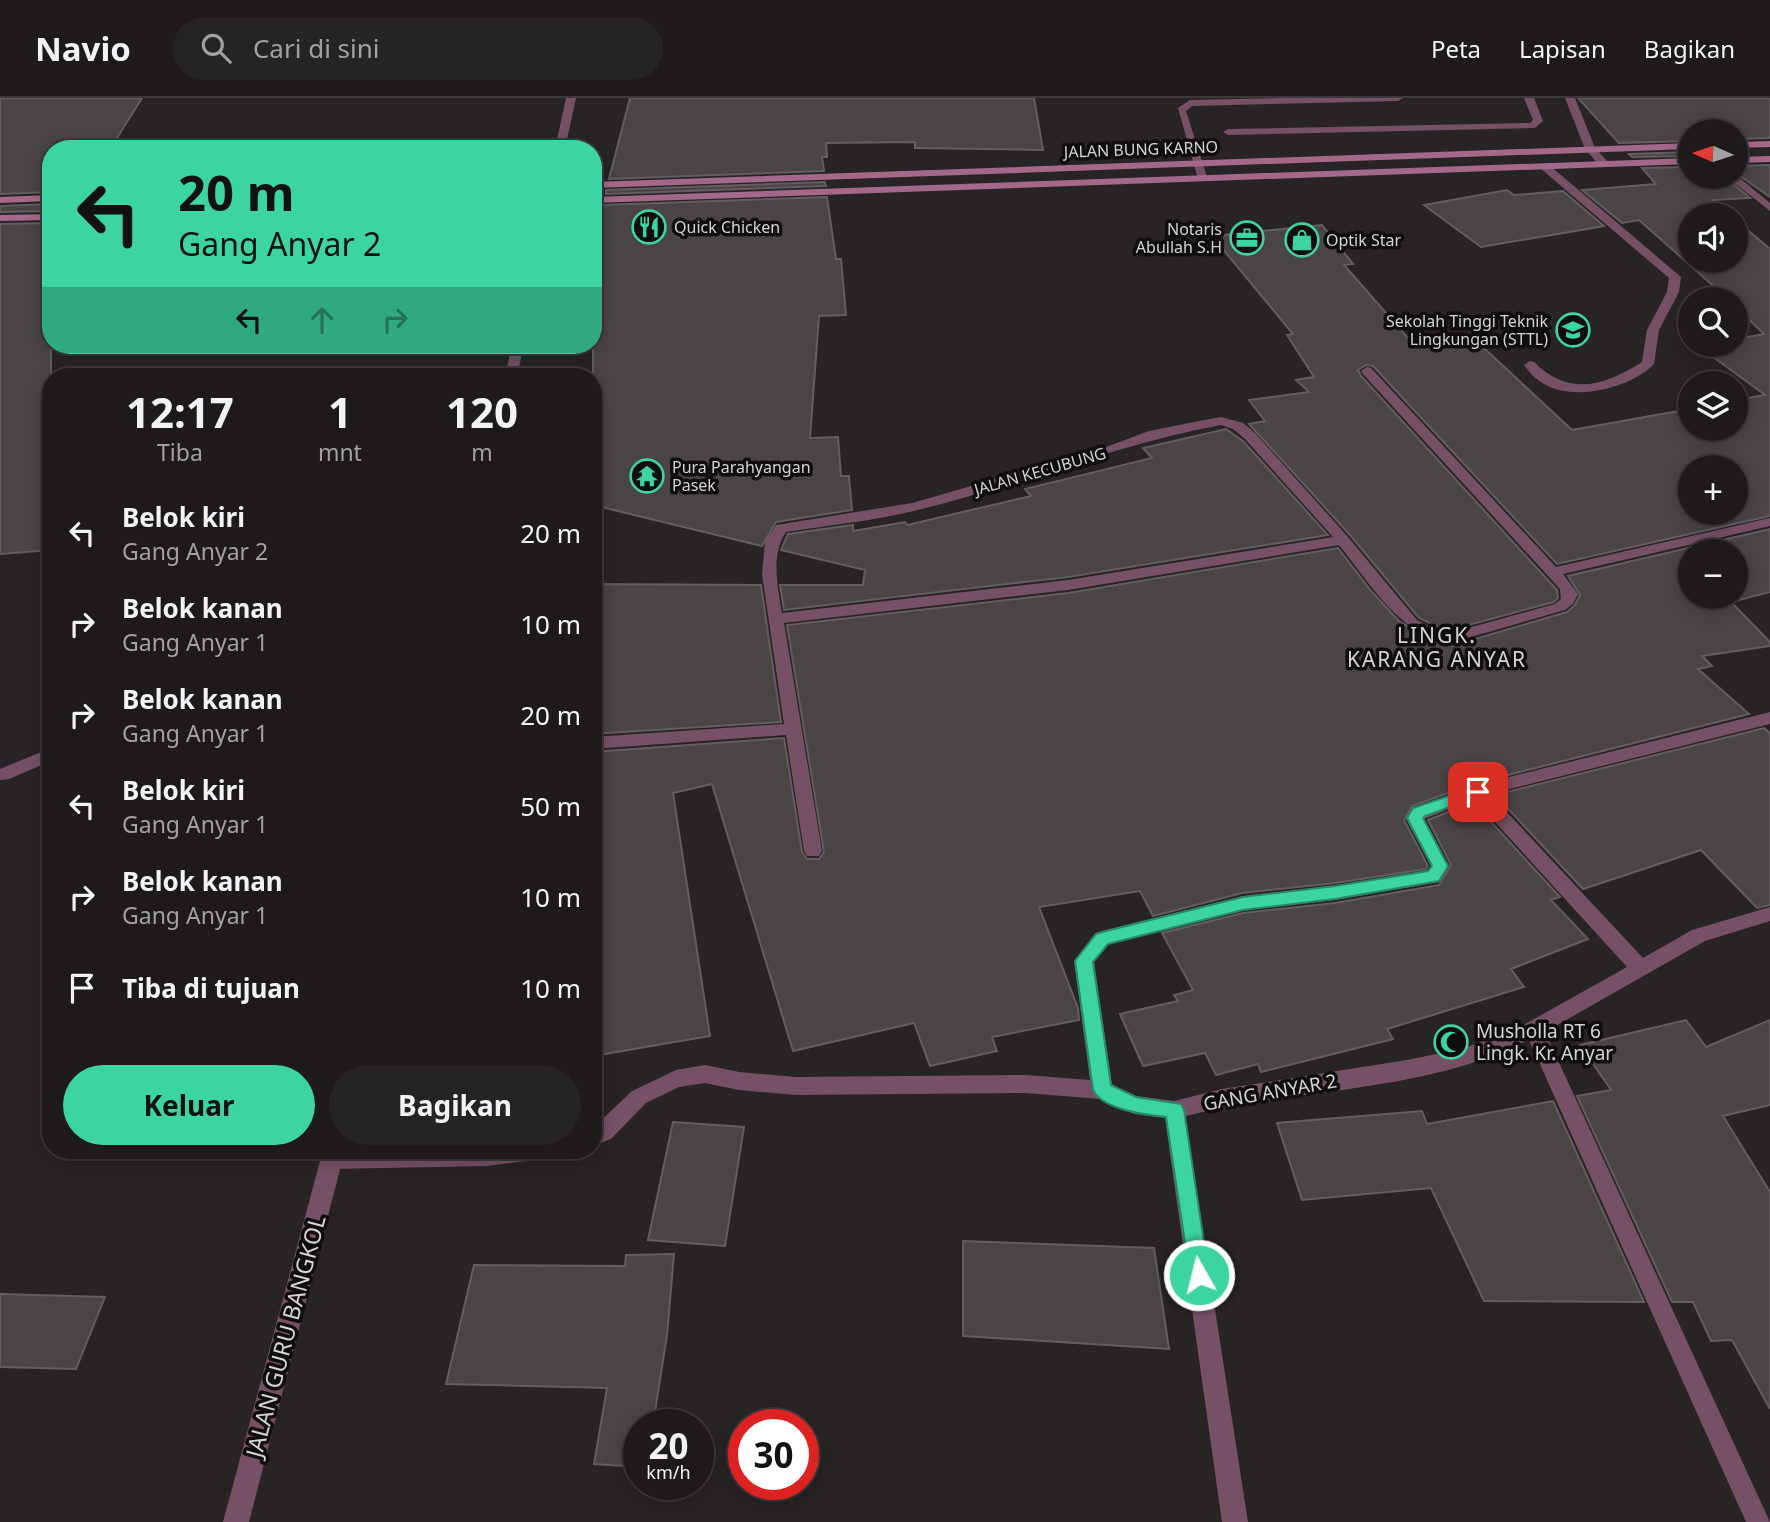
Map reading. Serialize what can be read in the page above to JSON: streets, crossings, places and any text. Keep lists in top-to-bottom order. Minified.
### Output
{"streets":{"main road":["JALAN BUNG KARNO"],"street":["JALAN KECUBUNG","GANG ANYAR 2","JALAN GURU BANGKOL"]},"districts":["LINGK. KARANG ANYAR"],"places":{"restaurant":["Quick Chicken"],"office":["Notaris Abullah S.H"],"shop":["Optik Star"],"school or university":["Sekolah Tinggi Teknik Lingkungan (STTL)"],"temple":["Pura Parahyangan Pasek"],"mosque":["Musholla RT 6 Lingk. Kr. Anyar"]},"north":"left","page":{"header":"Navio","search":"Cari di sini","nav":["Peta","Lapisan","Bagikan"],"map_buttons":["+","−"],"turn":["20 m","Gang Anyar 2"],"eta":["12:17","Tiba","1","mnt","120","m"],"list":[{"name":"Belok kiri","note":"Gang Anyar 2","value":"20 m"},{"name":"Belok kanan","note":"Gang Anyar 1","value":"10 m"},{"name":"Belok kanan","note":"Gang Anyar 1","value":"20 m"},{"name":"Belok kiri","note":"Gang Anyar 1","value":"50 m"},{"name":"Belok kanan","note":"Gang Anyar 1","value":"10 m"},{"name":"Tiba di tujuan","value":"10 m"}],"buttons":["Keluar","Bagikan"],"speed":"20 km/h","limit":"30"}}
